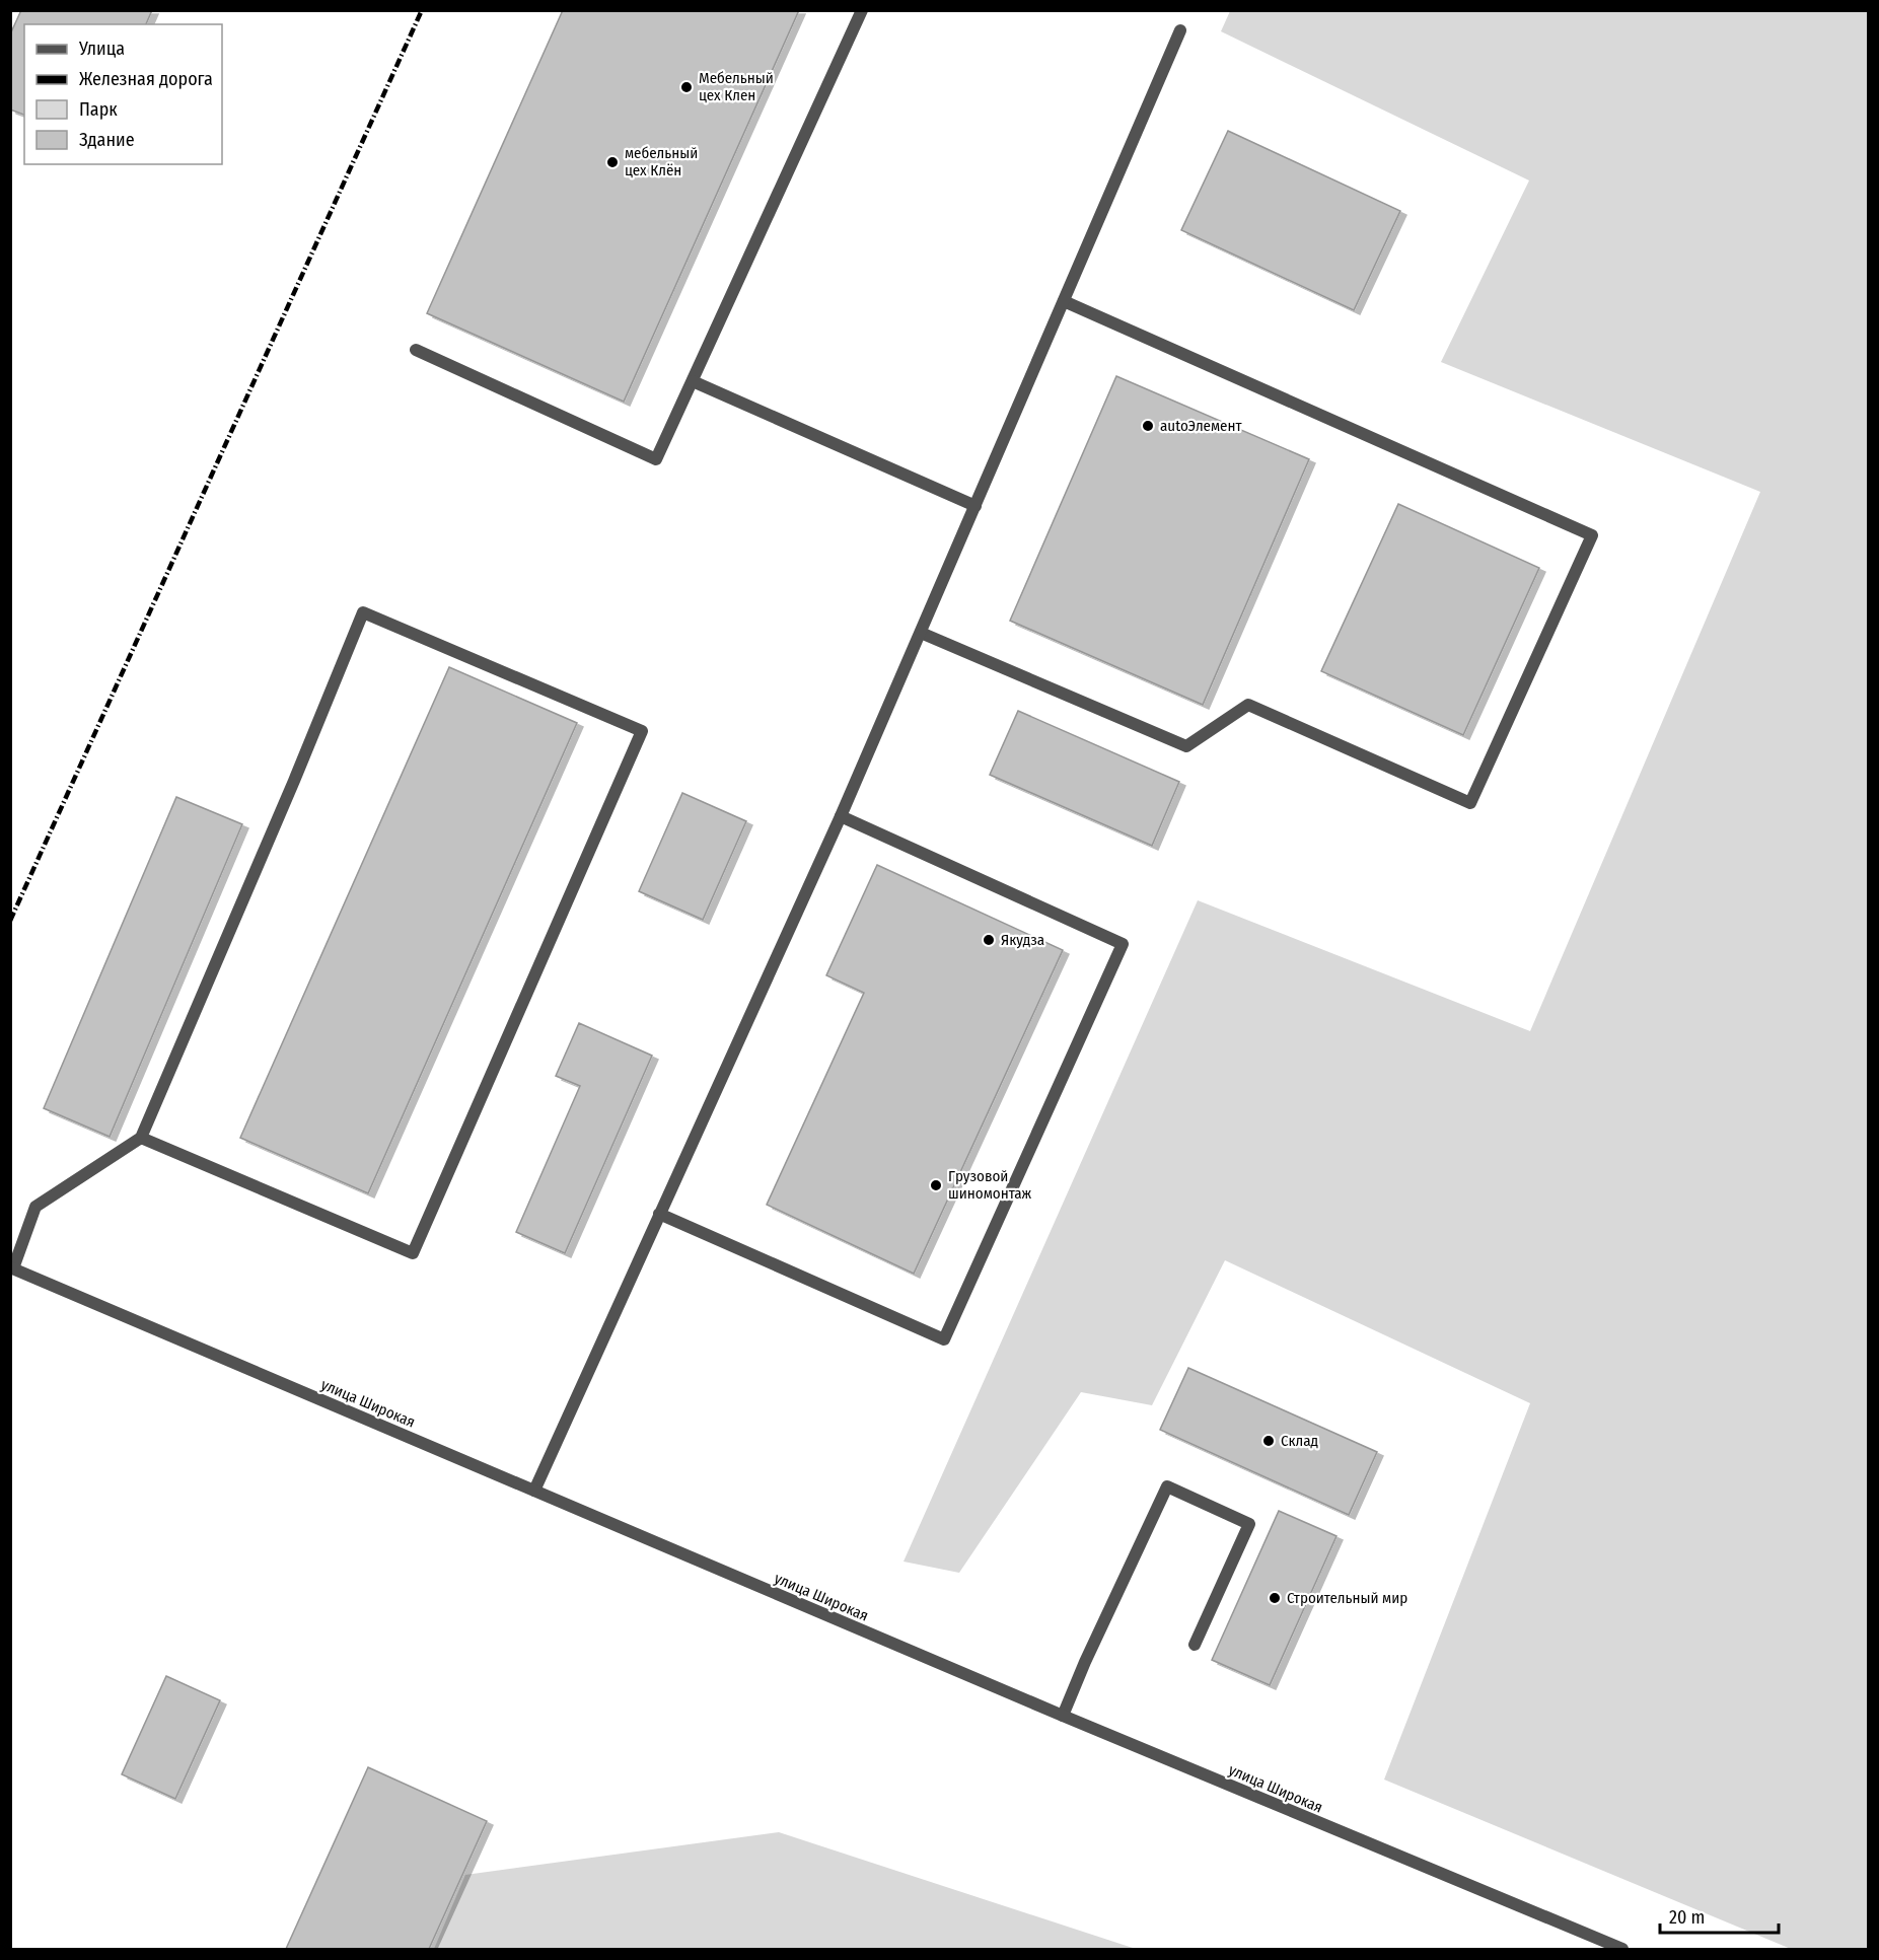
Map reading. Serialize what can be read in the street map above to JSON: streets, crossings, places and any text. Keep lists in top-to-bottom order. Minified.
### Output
{"streets":{"street":["улица Широкая"]},"places":["Мебельный цех Клен","мебельный цех Клён","autoЭлемент","Якудза","Грузовой шиномонтаж","Склад","Строительный мир"],"legend":["Улица","Железная дорога","Парк","Здание"],"scale_bar":"20 m"}
